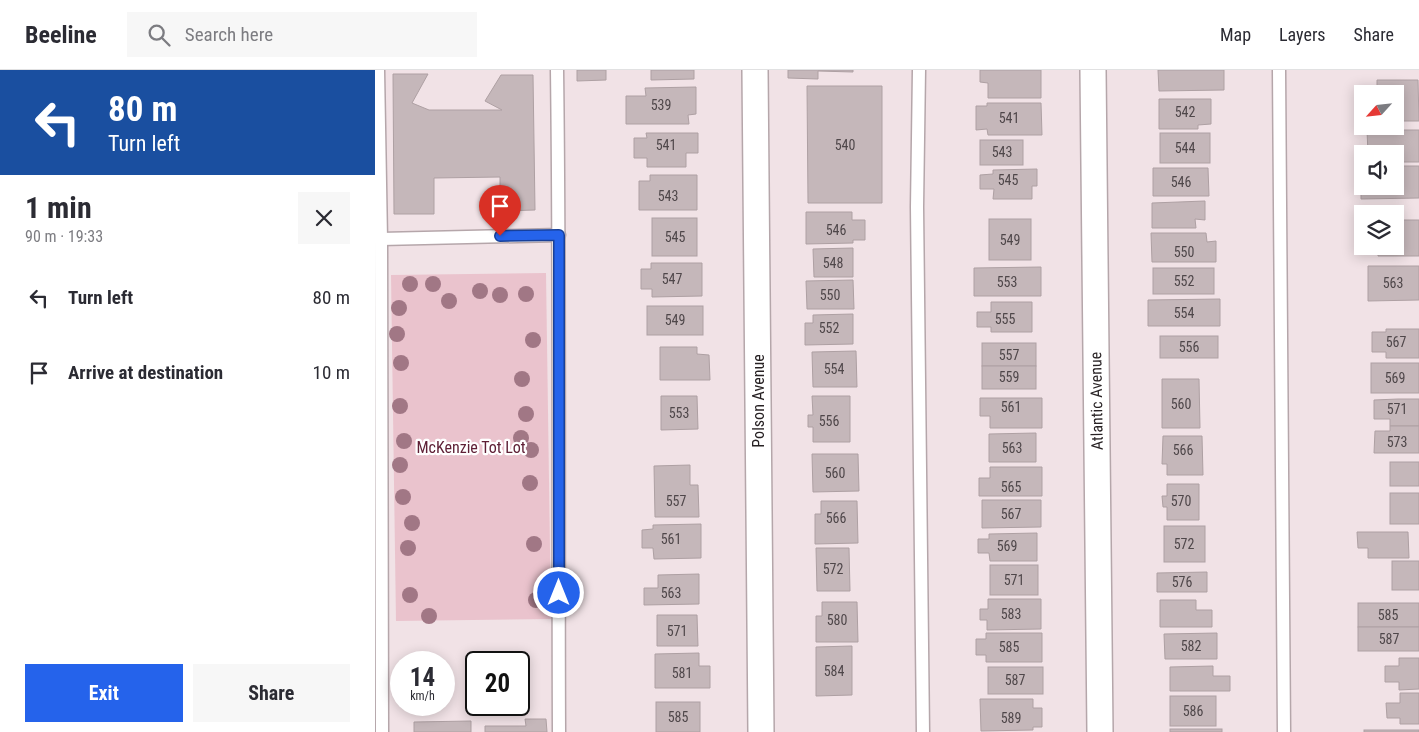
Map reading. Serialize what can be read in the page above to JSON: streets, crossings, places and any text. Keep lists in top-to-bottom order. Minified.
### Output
{"streets":{"street":["Polson Avenue","Atlantic Avenue"]},"parks":["McKenzie Tot Lot"],"house_numbers":["539","542","541","541","540","544","543","545","546","543","546","545","549","550","548","547","552","553","563","550","554","555","549","552","567","556","557","554","559","569","560","561","571","553","556","573","563","566","560","565","557","570","567","566","561","572","569","572","571","576","563","583","585","580","571","587","582","585","584","581","587","586","585","589"],"north":"bottom left","page":{"header":"Beeline","search":"Search here","nav":["Map","Layers","Share"],"turn":["80 m","Turn left"],"heading":["1 min","90 m · 19:33"],"list":[{"name":"Turn left","value":"80 m"},{"name":"Arrive at destination","value":"10 m"}],"speed":"14 km/h","limit":"20","buttons":["Exit","Share"]}}
